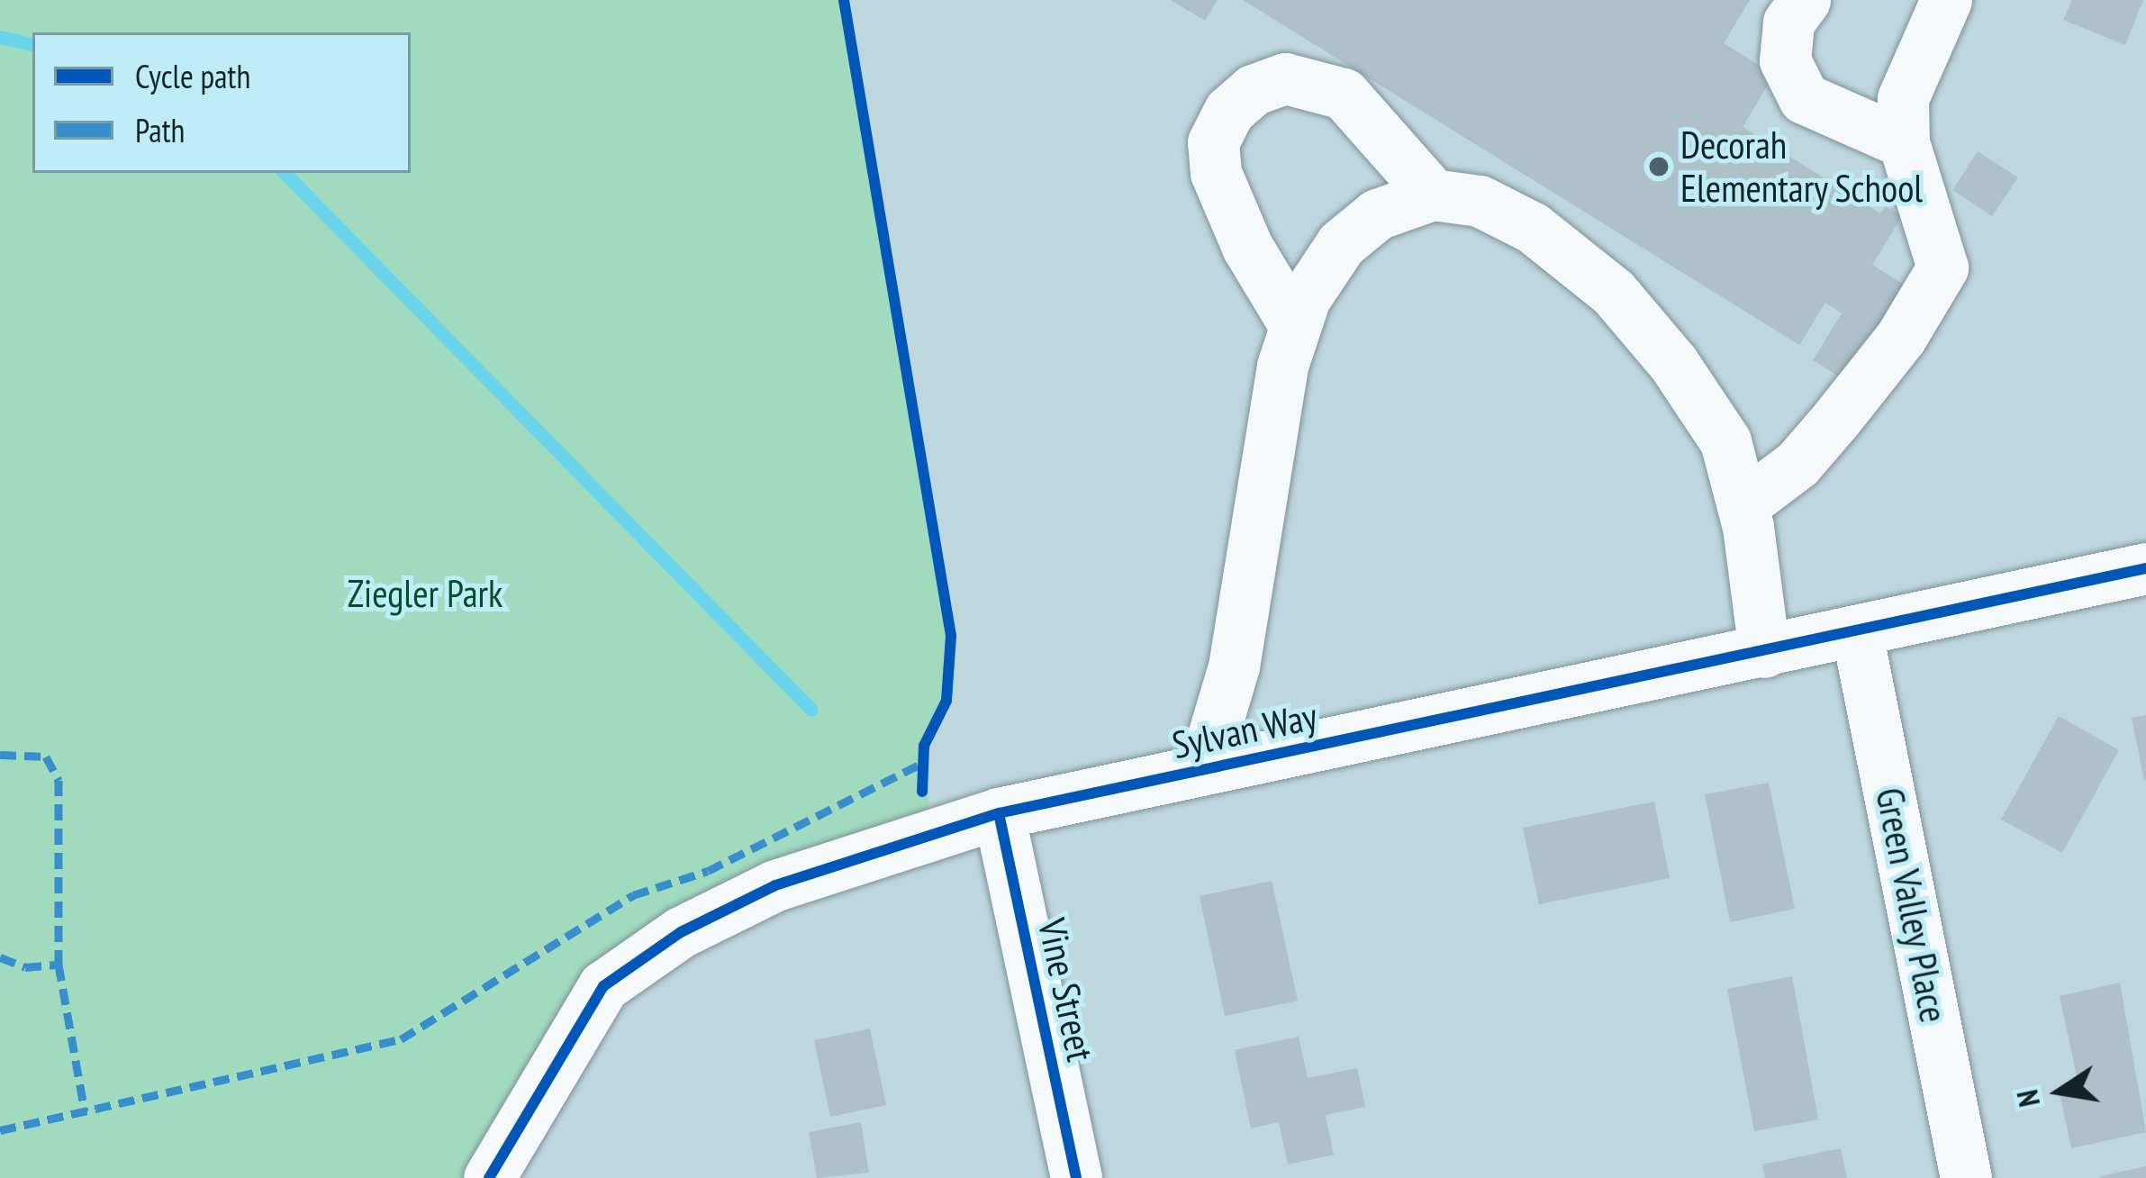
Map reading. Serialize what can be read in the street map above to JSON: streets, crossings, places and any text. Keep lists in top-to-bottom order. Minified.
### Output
{"streets":{"street":["Sylvan Way","Green Valley Place","Vine Street"]},"crossings":[["Sylvan Way","Green Valley Place"],["Sylvan Way","Vine Street"]],"parks":["Ziegler Park"],"places":["Decorah Elementary School"],"legend":["Cycle path","Path"],"north":"left"}
